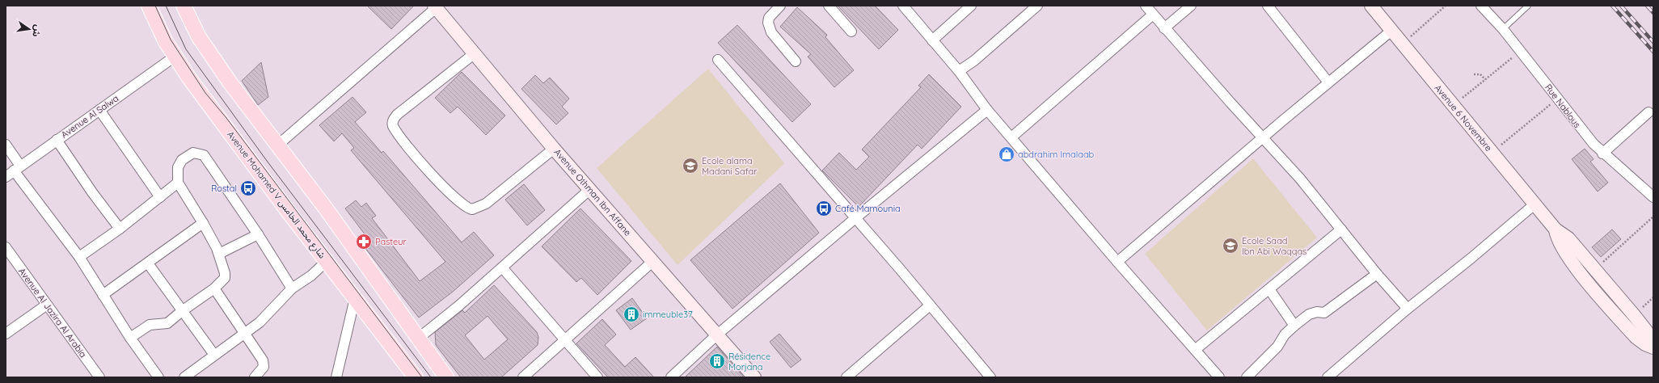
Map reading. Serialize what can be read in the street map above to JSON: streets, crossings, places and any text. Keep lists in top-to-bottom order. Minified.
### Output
{"streets":{"main road":["Avenue Mohamed V شارع محمد الخامس"],"street":["Rue Nablous","Avenue Al Salwa","Avenue 6 Novembre","Avenue Othman Ibn Affane","Avenue Al Jazira Al Arabia"]},"crossings":[["Avenue Al Salwa","Avenue Mohamed V شارع محمد الخامس"]],"places":{"shop":["abdrahim lmalaab"],"school or university":["Ecole alama Madani Safar","Ecole Saad Ibn Abi Waqqas"],"bus stop":["Rostal","Café Mamounia"],"pharmacy":["Pasteur"],"building":["immeuble37","Résidence Morjana"]},"north":"right"}
